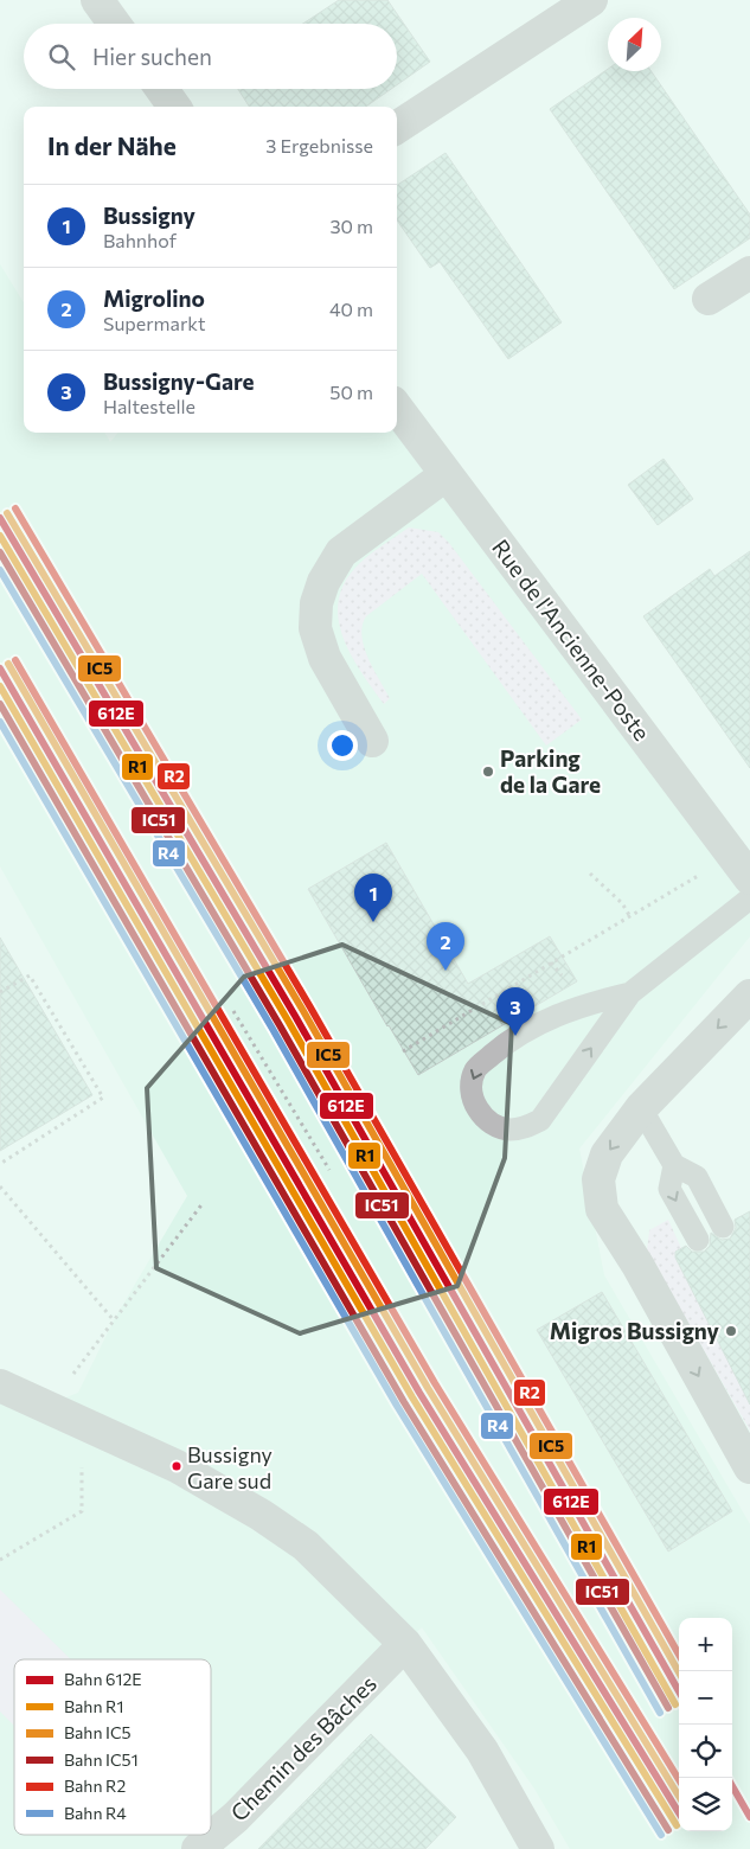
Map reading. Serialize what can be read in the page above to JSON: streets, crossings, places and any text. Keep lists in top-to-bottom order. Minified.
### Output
{"streets":{"street":["Rue de l'Ancienne-Poste","Chemin des Bâches"]},"places":["Parking de la Gare","Migros Bussigny","Bussigny Gare sud"],"lines":["rail line R2","rail line IC5","rail line 612E","rail line R1","rail line IC51","rail line R4"],"legend":["Bahn 612E","Bahn R1","Bahn IC5","Bahn IC51","Bahn R2","Bahn R4"],"north":"top right","page":{"search":"Hier suchen","heading":["In der Nähe","3 Ergebnisse"],"list":[{"mark":"1","name":"Bussigny","note":"Bahnhof","value":"30 m"},{"mark":"2","name":"Migrolino","note":"Supermarkt","value":"40 m"},{"mark":"3","name":"Bussigny-Gare","note":"Haltestelle","value":"50 m"}],"pins":["1","2","3"],"map_buttons":["+","−"]}}
